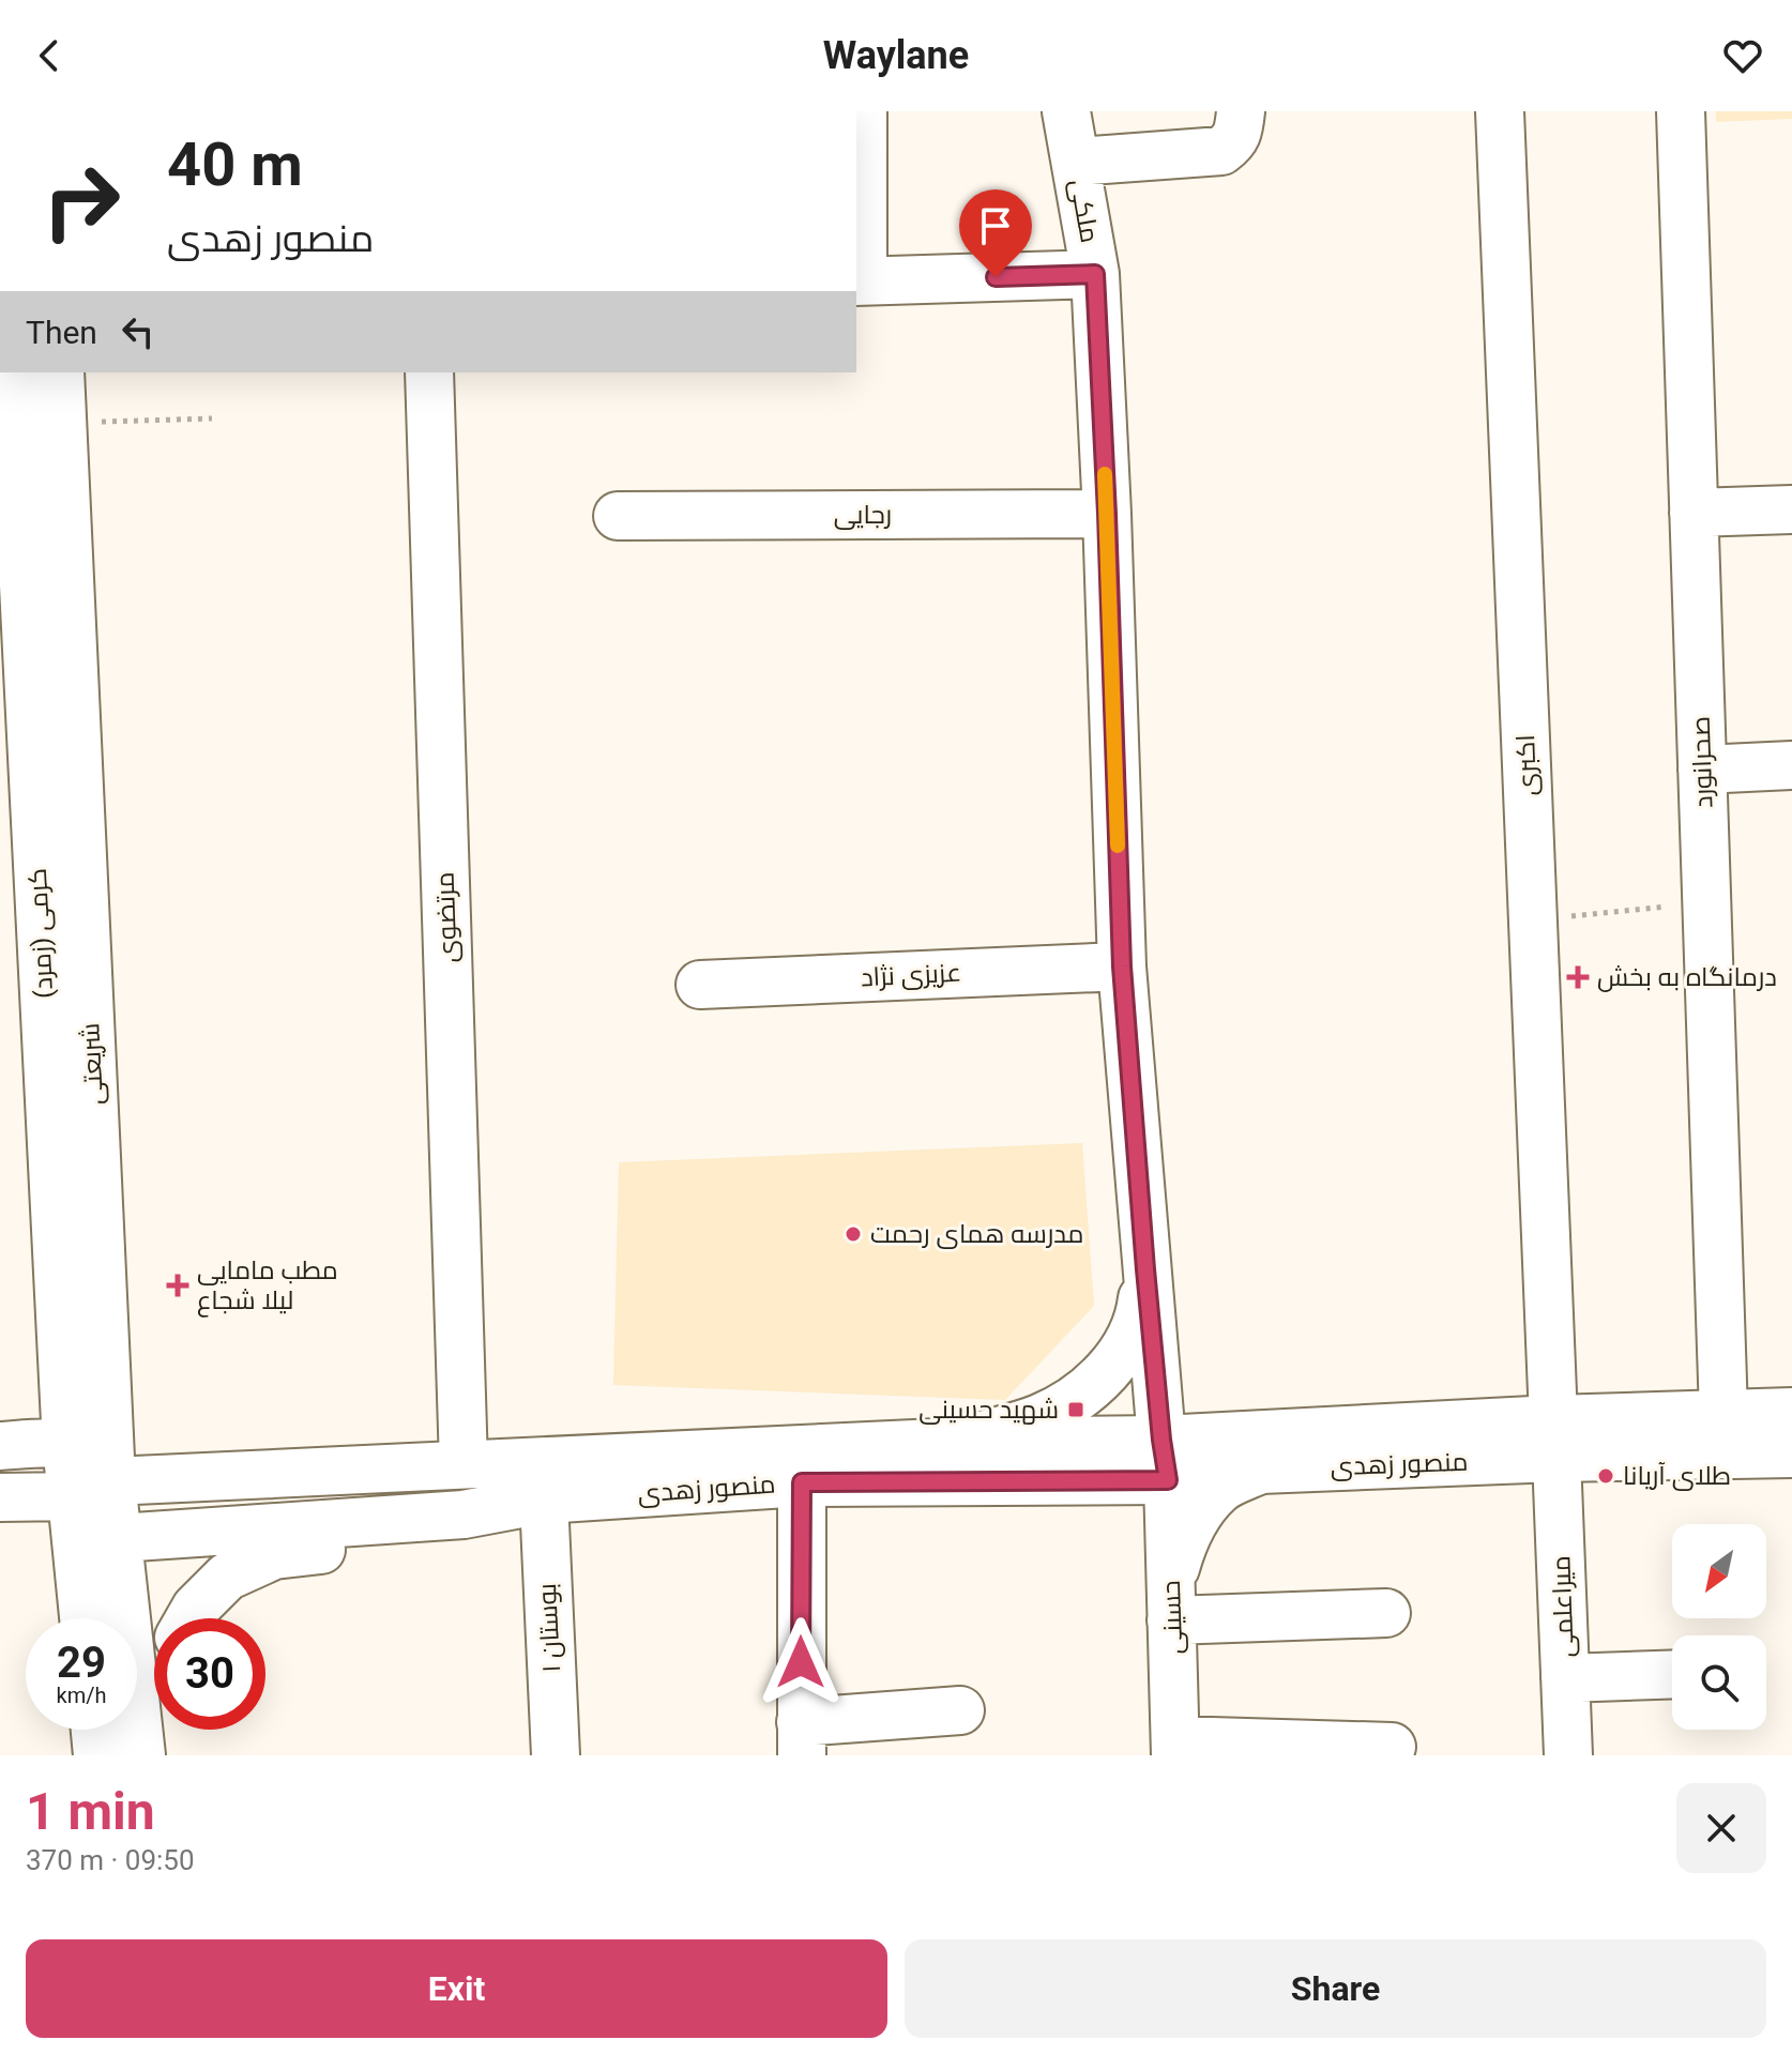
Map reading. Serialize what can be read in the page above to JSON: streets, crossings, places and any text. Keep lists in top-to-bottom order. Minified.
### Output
{"streets":{"street":["ملکی","رجایی","صحرانورد","اکبری","مرتضوی","کرمی (زمرد)","عزیزی نژاد","شریعتی","منصور زهدی","میراعلمی","حسینی","بوستان ۱"]},"crossings":[["ملکی","رجایی"],["ملکی","عزیزی نژاد"],["ملکی","منصور زهدی"],["ملکی","حسینی"],["صحرانورد","منصور زهدی"],["اکبری","منصور زهدی"],["اکبری","میراعلمی"],["مرتضوی","منصور زهدی"],["کرمی (زمرد)","شریعتی"],["کرمی (زمرد)","منصور زهدی"],["شریعتی","منصور زهدی"],["منصور زهدی","میراعلمی"],["منصور زهدی","حسینی"],["منصور زهدی","بوستان ۱"]],"places":{"health":["درمانگاه به بخش","مطب مامایی لیلا شجاع"],"other":["مدرسه همای رحمت","طلای آریانا"],"transit":["شهید حسینی"]},"north":"bottom left","page":{"header":"Waylane","turn":["40 m","منصور زهدی"],"then":"Then","speed":"29 km/h","limit":"30","heading":["1 min","370 m · 09:50"],"buttons":["Exit","Share"]}}
